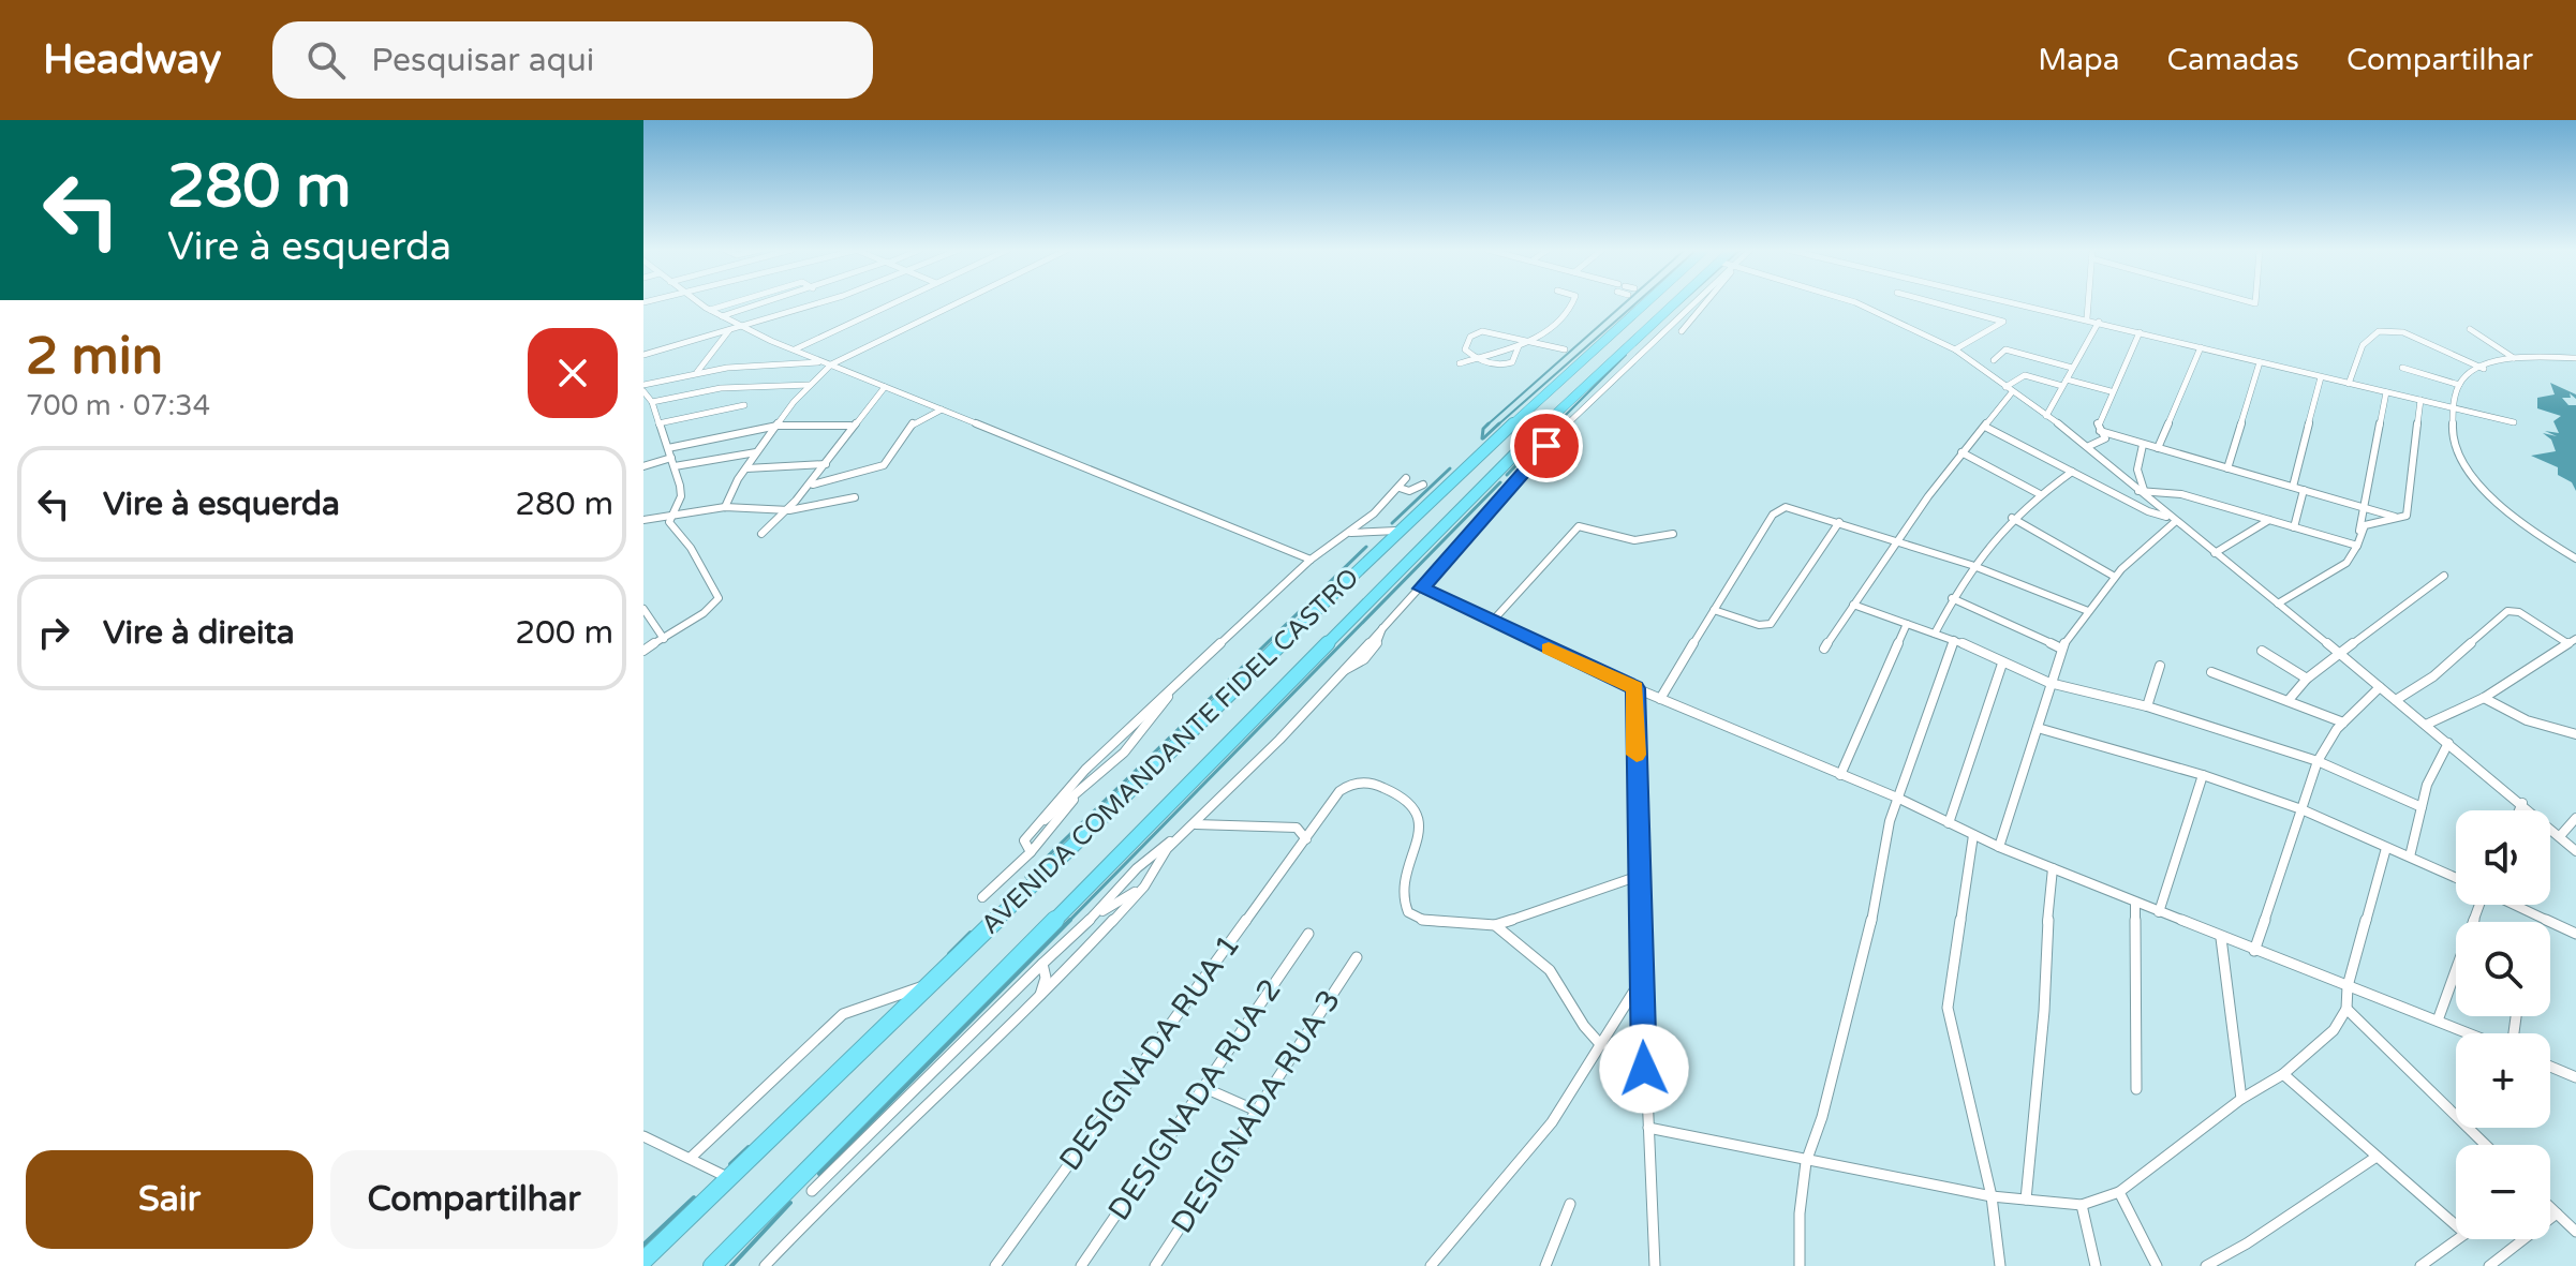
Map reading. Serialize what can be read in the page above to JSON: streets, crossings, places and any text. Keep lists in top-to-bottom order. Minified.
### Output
{"streets":{"highway":["AVENIDA COMANDANTE FIDEL CASTRO"],"street":["DESIGNADA RUA 1","DESIGNADA RUA 2","DESIGNADA RUA 3"]},"page":{"header":"Headway","search":"Pesquisar aqui","nav":["Mapa","Camadas","Compartilhar"],"turn":["280 m","Vire à esquerda"],"heading":["2 min","700 m · 07:34"],"list":[{"name":"Vire à esquerda","value":"280 m"},{"name":"Vire à direita","value":"200 m"}],"map_buttons":["+","−"],"buttons":["Sair","Compartilhar"]}}
